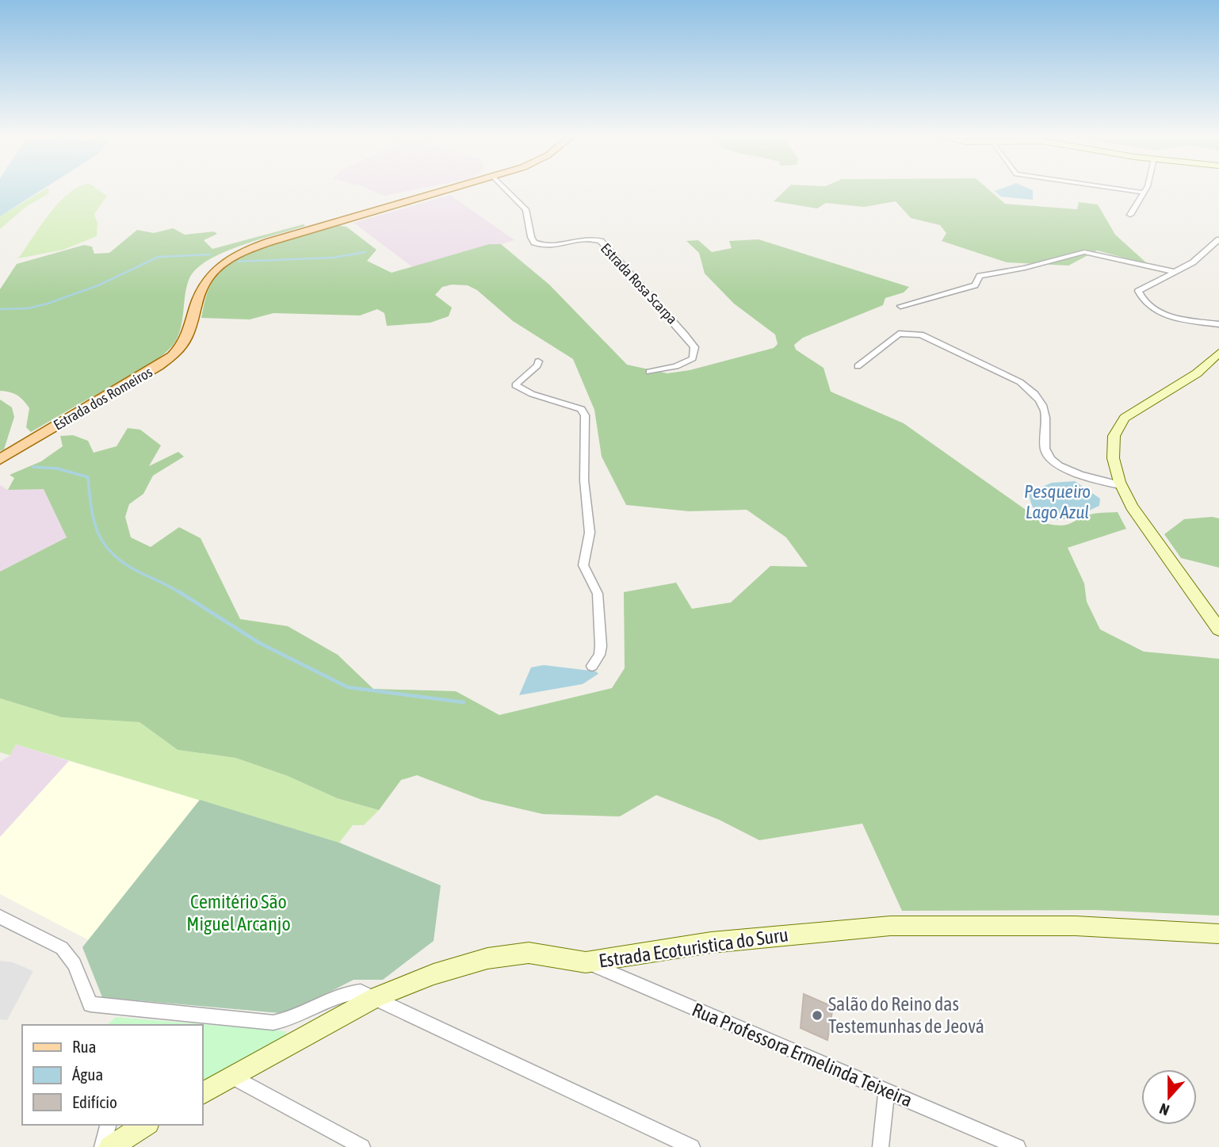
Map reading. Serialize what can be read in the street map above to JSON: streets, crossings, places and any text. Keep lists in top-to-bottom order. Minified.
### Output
{"streets":{"main road":["Estrada dos Romeiros"],"street":["Estrada Rosa Scarpa","Estrada Ecoturistica do Suru","Rua Professora Ermelinda Teixeira"]},"crossings":[["Estrada Ecoturistica do Suru","Rua Professora Ermelinda Teixeira"]],"water":["Pesqueiro Lago Azul"],"parks":["Cemitério São Miguel Arcanjo"],"places":["Salão do Reino das Testemunhas de Jeová"],"legend":["Rua","Água","Edifício"],"north":"bottom"}
